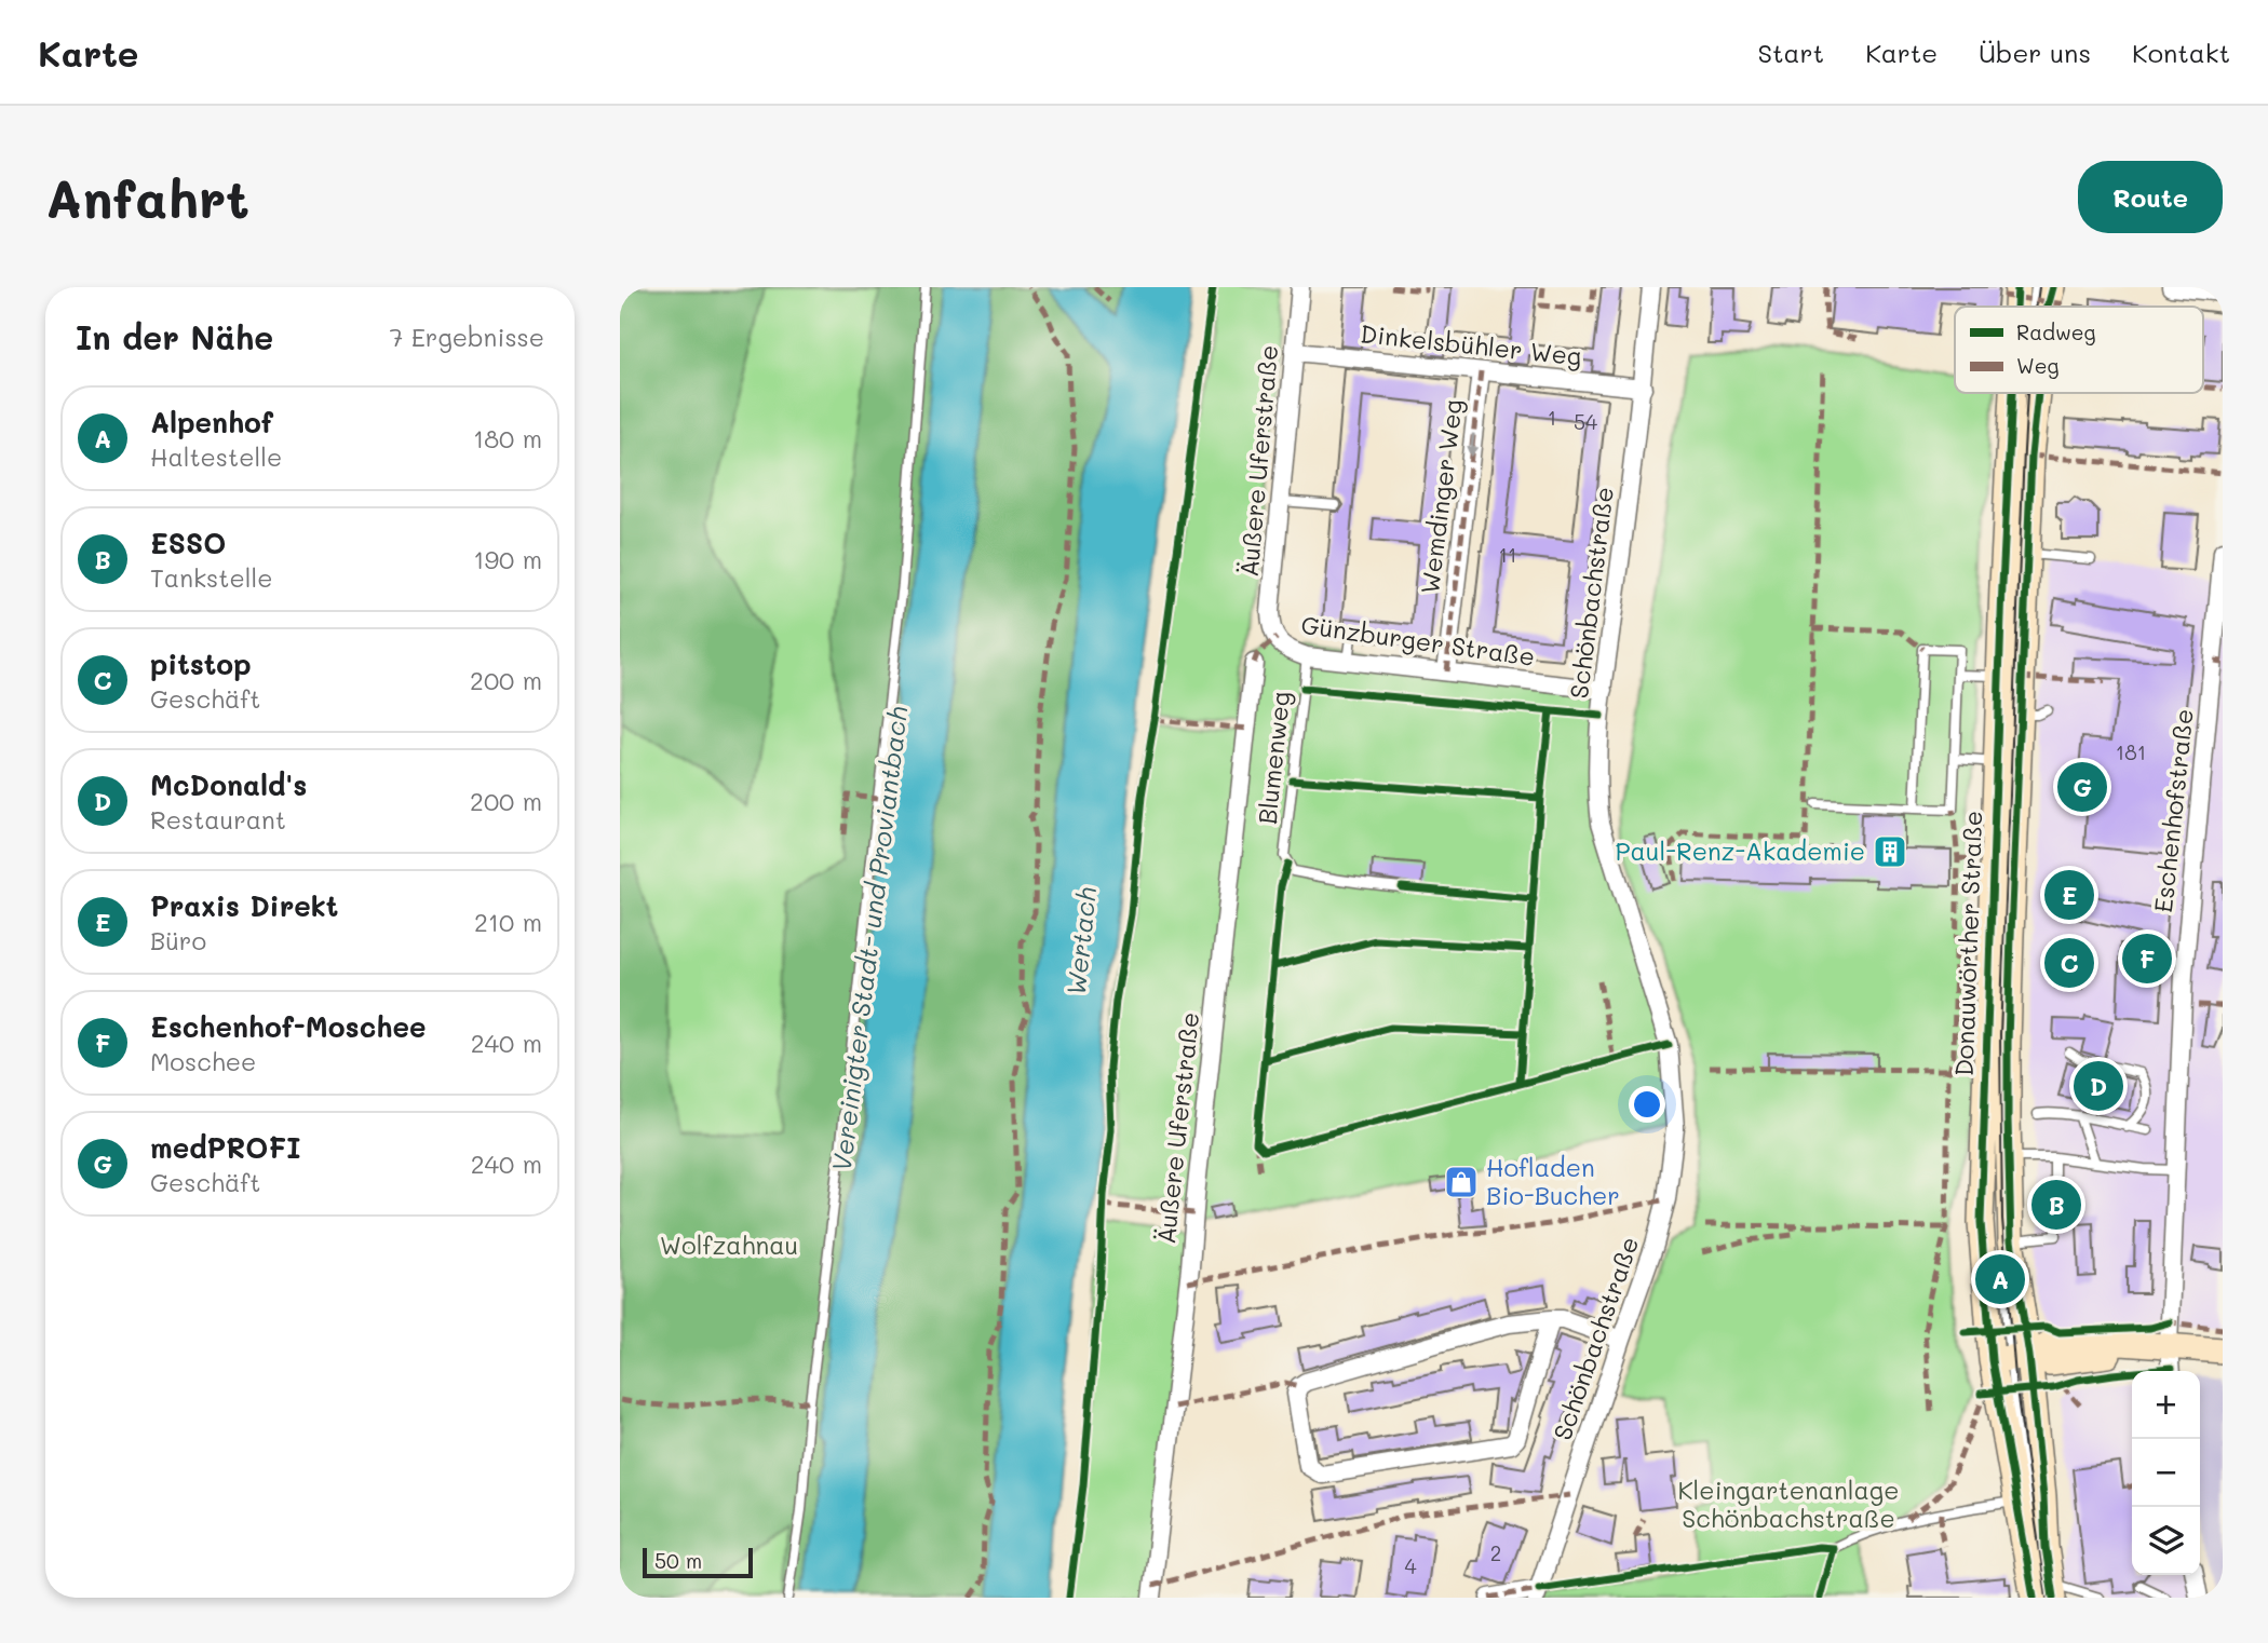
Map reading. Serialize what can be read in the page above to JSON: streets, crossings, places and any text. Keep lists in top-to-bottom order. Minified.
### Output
{"streets":{"main road":["Donauwörther Straße"],"street":["Dinkelsbühler Weg","Äußere Uferstraße","Wemdinger Weg","Schönbachstraße","Günzburger Straße","Eschenhofstraße"],"lane":["Blumenweg"]},"crossings":[["Dinkelsbühler Weg","Äußere Uferstraße"],["Dinkelsbühler Weg","Wemdinger Weg"],["Dinkelsbühler Weg","Schönbachstraße"],["Äußere Uferstraße","Günzburger Straße"],["Wemdinger Weg","Günzburger Straße"],["Schönbachstraße","Günzburger Straße"],["Günzburger Straße","Blumenweg"]],"one_way":["Wemdinger Weg"],"water":["Vereinigter Stadt- und Proviantbach","Wertach"],"parks":["Wolfzahnau","Kleingartenanlage Schönbachstraße"],"places":{"building":["Paul-Renz-Akademie"],"shop":["Hofladen Bio-Bucher"]},"house_numbers":["1","54","11","181","2","4"],"legend":["Radweg","Weg"],"scale_bar":"50 m","page":{"header":"Karte","nav":["Start","Karte","Über uns","Kontakt"],"buttons":"Route","title":"Anfahrt","heading":["In der Nähe","7 Ergebnisse"],"list":[{"mark":"A","name":"Alpenhof","note":"Haltestelle","value":"180 m"},{"mark":"B","name":"ESSO","note":"Tankstelle","value":"190 m"},{"mark":"C","name":"pitstop","note":"Geschäft","value":"200 m"},{"mark":"D","name":"McDonald's","note":"Restaurant","value":"200 m"},{"mark":"E","name":"Praxis Direkt","note":"Büro","value":"210 m"},{"mark":"F","name":"Eschenhof-Moschee","note":"Moschee","value":"240 m"},{"mark":"G","name":"medPROFI","note":"Geschäft","value":"240 m"}],"pins":["G","E","F","C","D","B","A"],"map_buttons":["+","−"],"scale":"50 m"}}
